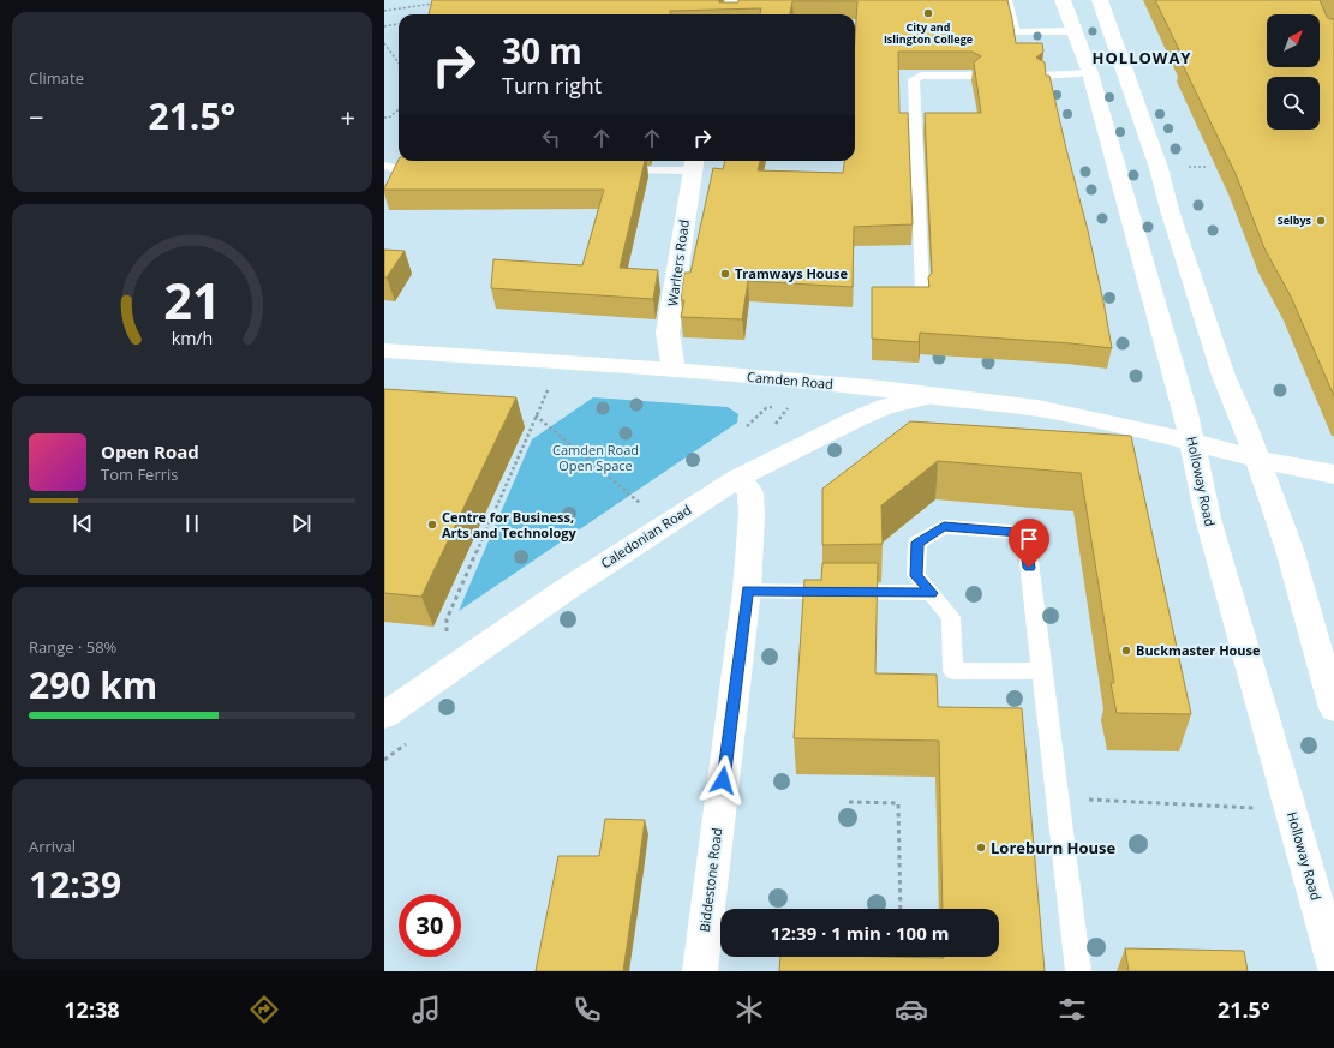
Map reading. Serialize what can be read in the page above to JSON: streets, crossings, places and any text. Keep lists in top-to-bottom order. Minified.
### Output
{"streets":{"main road":["Warlters Road","Camden Road","Holloway Road","Caledonian Road","Biddestone Road"]},"crossings":[["Warlters Road","Camden Road"],["Camden Road","Holloway Road"],["Camden Road","Caledonian Road"],["Caledonian Road","Biddestone Road"]],"districts":["HOLLOWAY"],"parks":["Camden Road Open Space"],"places":["City and Islington College","Selbys","Tramways House","Centre for Business, Arts and Technology","Buckmaster House","Loreburn House"],"north":"top right","page":{"tile":["Climate",["Range · 58%","290 km"],["Arrival","12:39"]],"turn":["30 m","Turn right"],"heat":["−","21.5°","+"],"song":["Open Road","Tom Ferris"],"limit":"30","trip":"12:39 · 1 min · 100 m","tabs":["12:38","21.5°"],"gauge":["21","km/h"]}}
